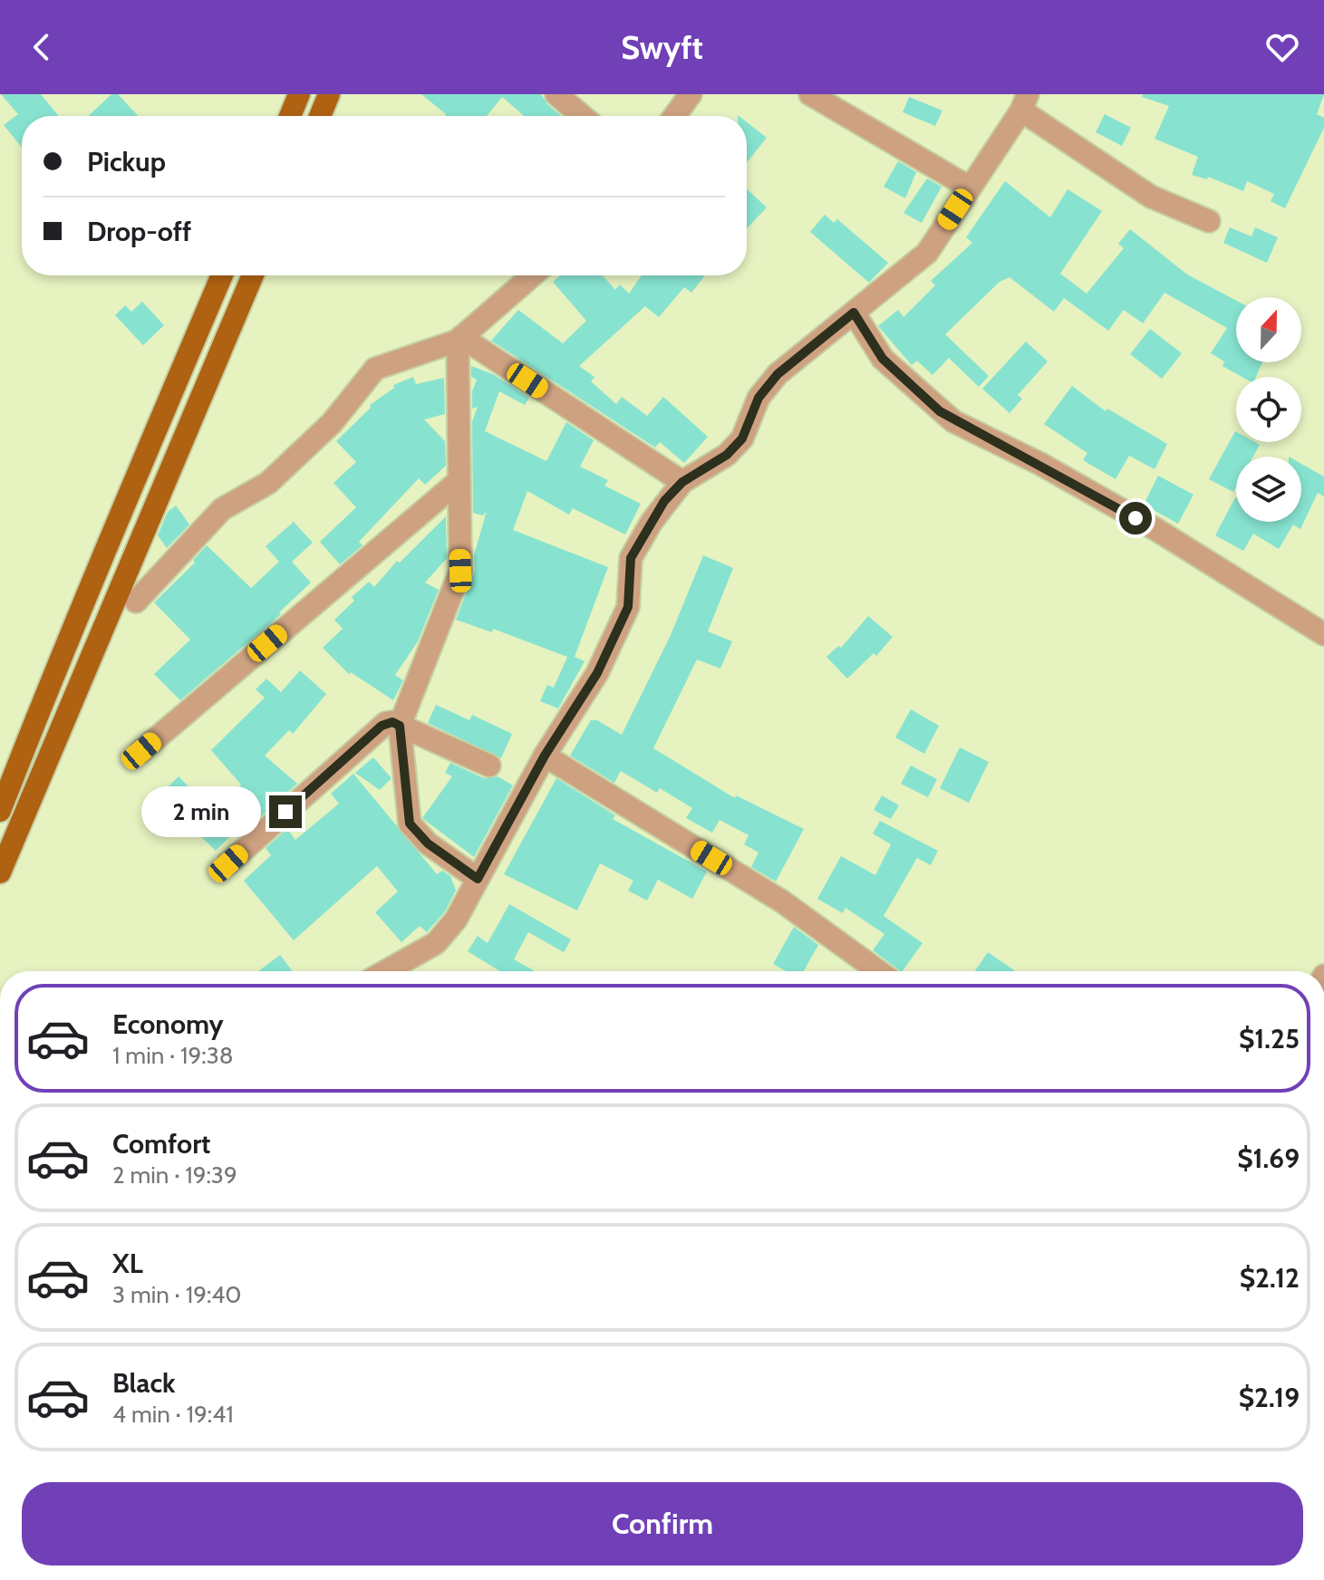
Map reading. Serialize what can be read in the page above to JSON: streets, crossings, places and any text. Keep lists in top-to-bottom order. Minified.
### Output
{"north":"top","page":{"header":"Swyft","banner":["Pickup","Drop-off"],"bubble":"2 min","list":[{"name":"Economy","note":"1 min · 19:38","value":"$1.25"},{"name":"Comfort","note":"2 min · 19:39","value":"$1.69"},{"name":"XL","note":"3 min · 19:40","value":"$2.12"},{"name":"Black","note":"4 min · 19:41","value":"$2.19"}],"buttons":"Confirm"}}
